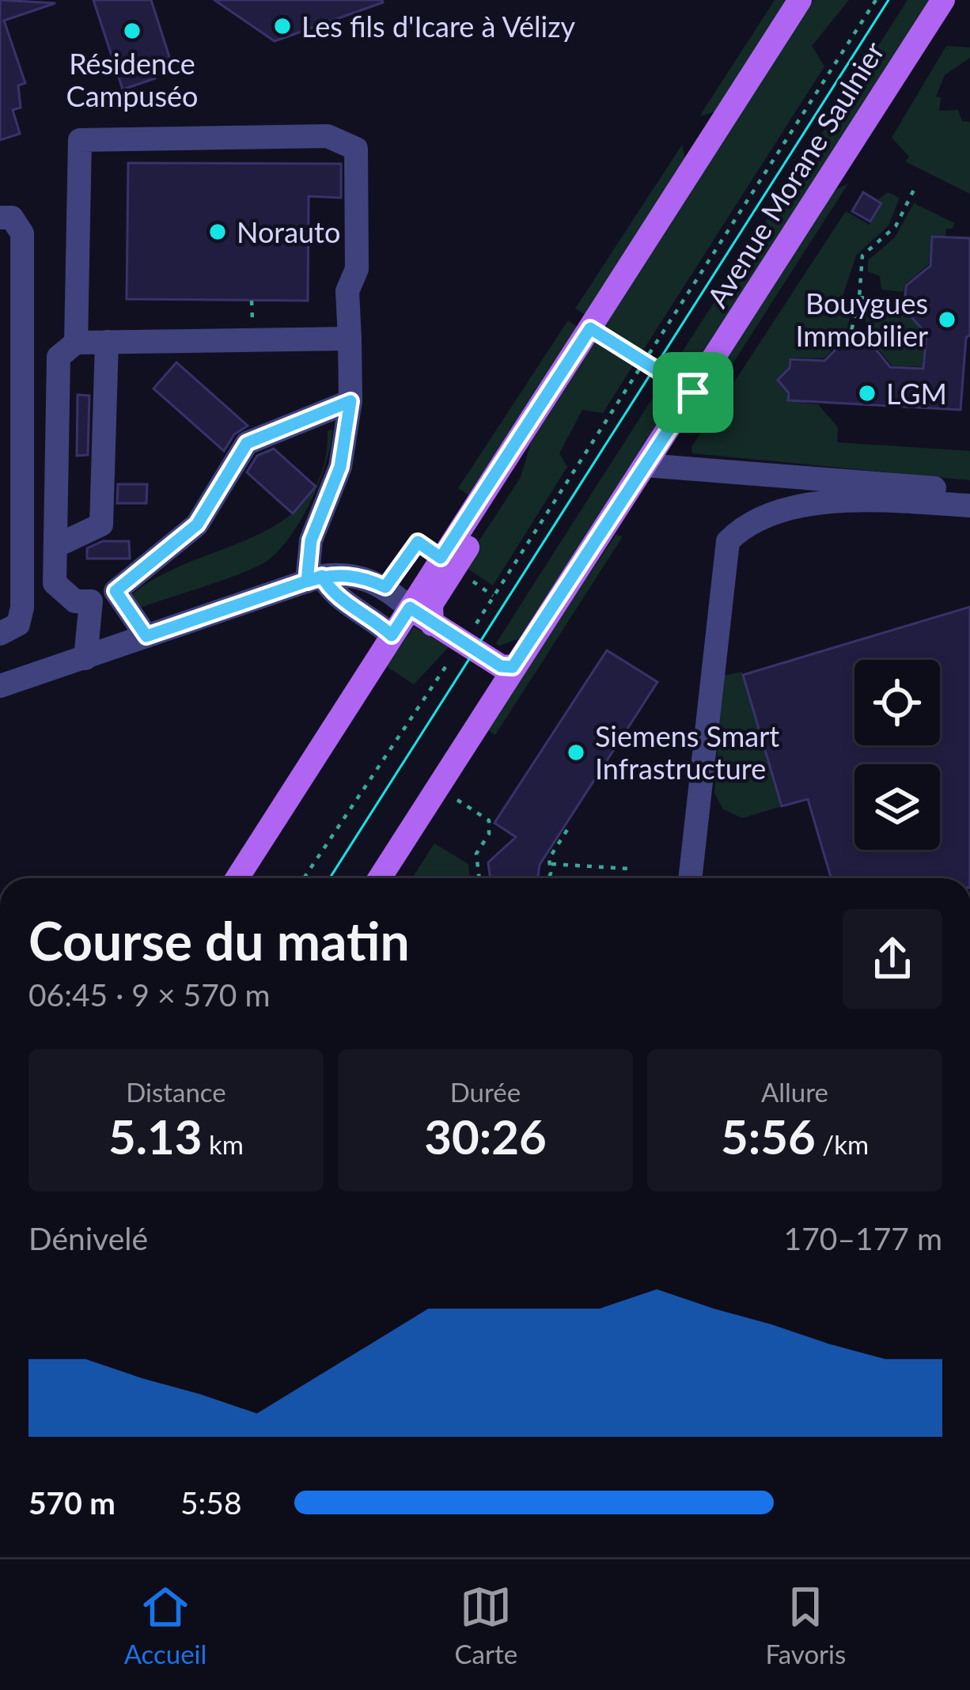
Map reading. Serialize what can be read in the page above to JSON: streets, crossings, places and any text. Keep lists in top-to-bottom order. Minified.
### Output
{"streets":{"main road":["Avenue Morane Saulnier"]},"places":["Les fils d'Icare à Vélizy","Résidence Campuséo","Norauto","Bouygues Immobilier","LGM","Siemens Smart Infrastructure"],"page":{"heading":["Course du matin","06:45 · 9 × 570 m"],"stats":[["Distance","5.13 km"],["Durée","30:26"],["Allure","5:56 /km"]],"chart":["Dénivelé","170–177 m"],"list":[{"name":"570 m","note":"5:58"}],"tabs":["Accueil","Carte","Favoris"]}}
